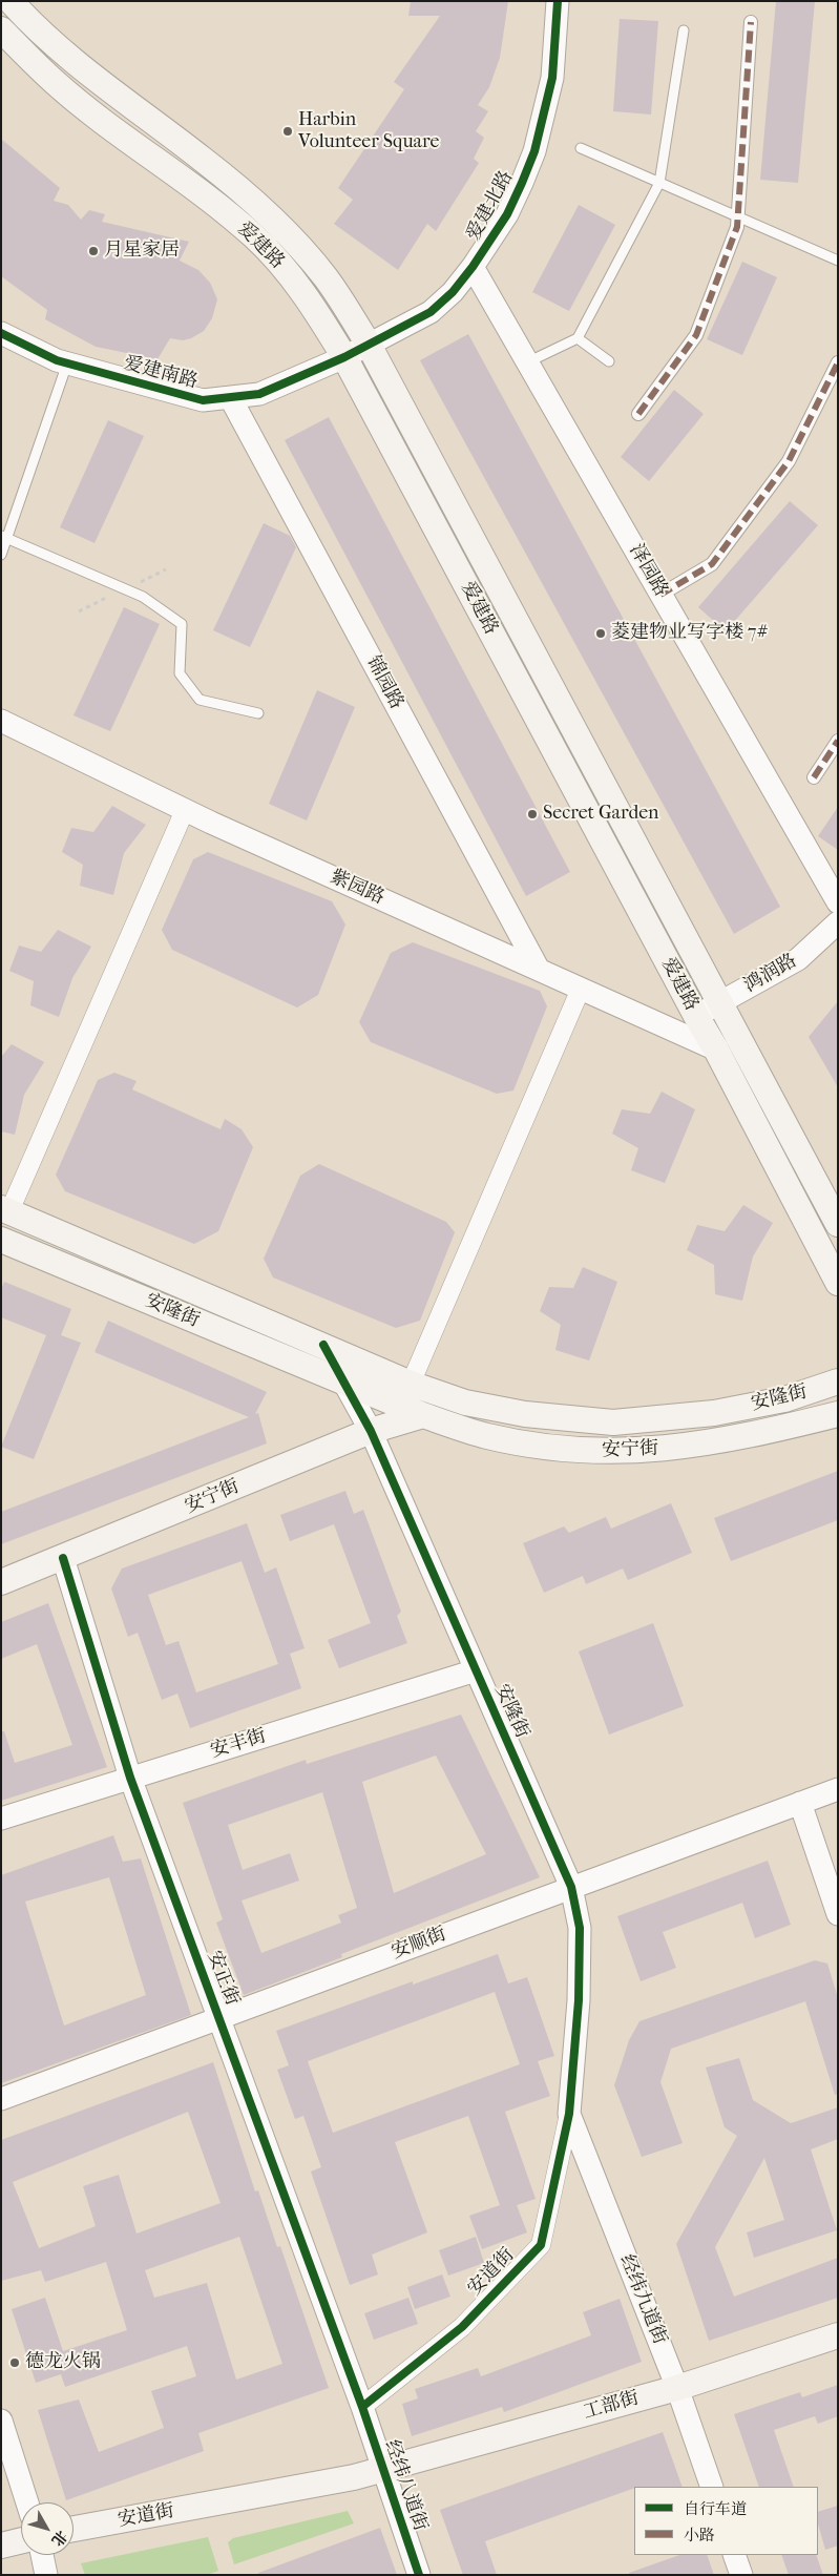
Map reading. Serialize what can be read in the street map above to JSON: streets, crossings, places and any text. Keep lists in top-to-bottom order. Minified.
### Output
{"streets":{"main road":["爱建路","安隆街","安宁街","安道街","工部街"],"street":["爱建北路","爱建南路","泽园路","锦园路","紫园路","鸿润路","安丰街","安顺街","安正街","经纬九道街","经纬八道街"]},"crossings":[["爱建北路","爱建路"],["爱建北路","爱建南路"],["爱建北路","泽园路"],["爱建路","爱建南路"],["爱建路","紫园路"],["爱建路","鸿润路"],["爱建南路","锦园路"],["锦园路","紫园路"],["安隆街","安宁街"],["安隆街","安丰街"],["安隆街","安顺街"],["安隆街","安道街"],["安隆街","经纬九道街"],["安宁街","安正街"],["安丰街","安正街"],["安顺街","安正街"],["安正街","安道街"],["安正街","经纬八道街"],["安道街","经纬九道街"],["安道街","工部街"],["安道街","经纬八道街"],["经纬九道街","工部街"],["工部街","经纬八道街"]],"places":["Harbin Volunteer Square","月星家居","菱建物业写字楼 7#","Secret Garden","德龙火锅"],"legend":["自行车道","小路"],"north":"bottom right"}
